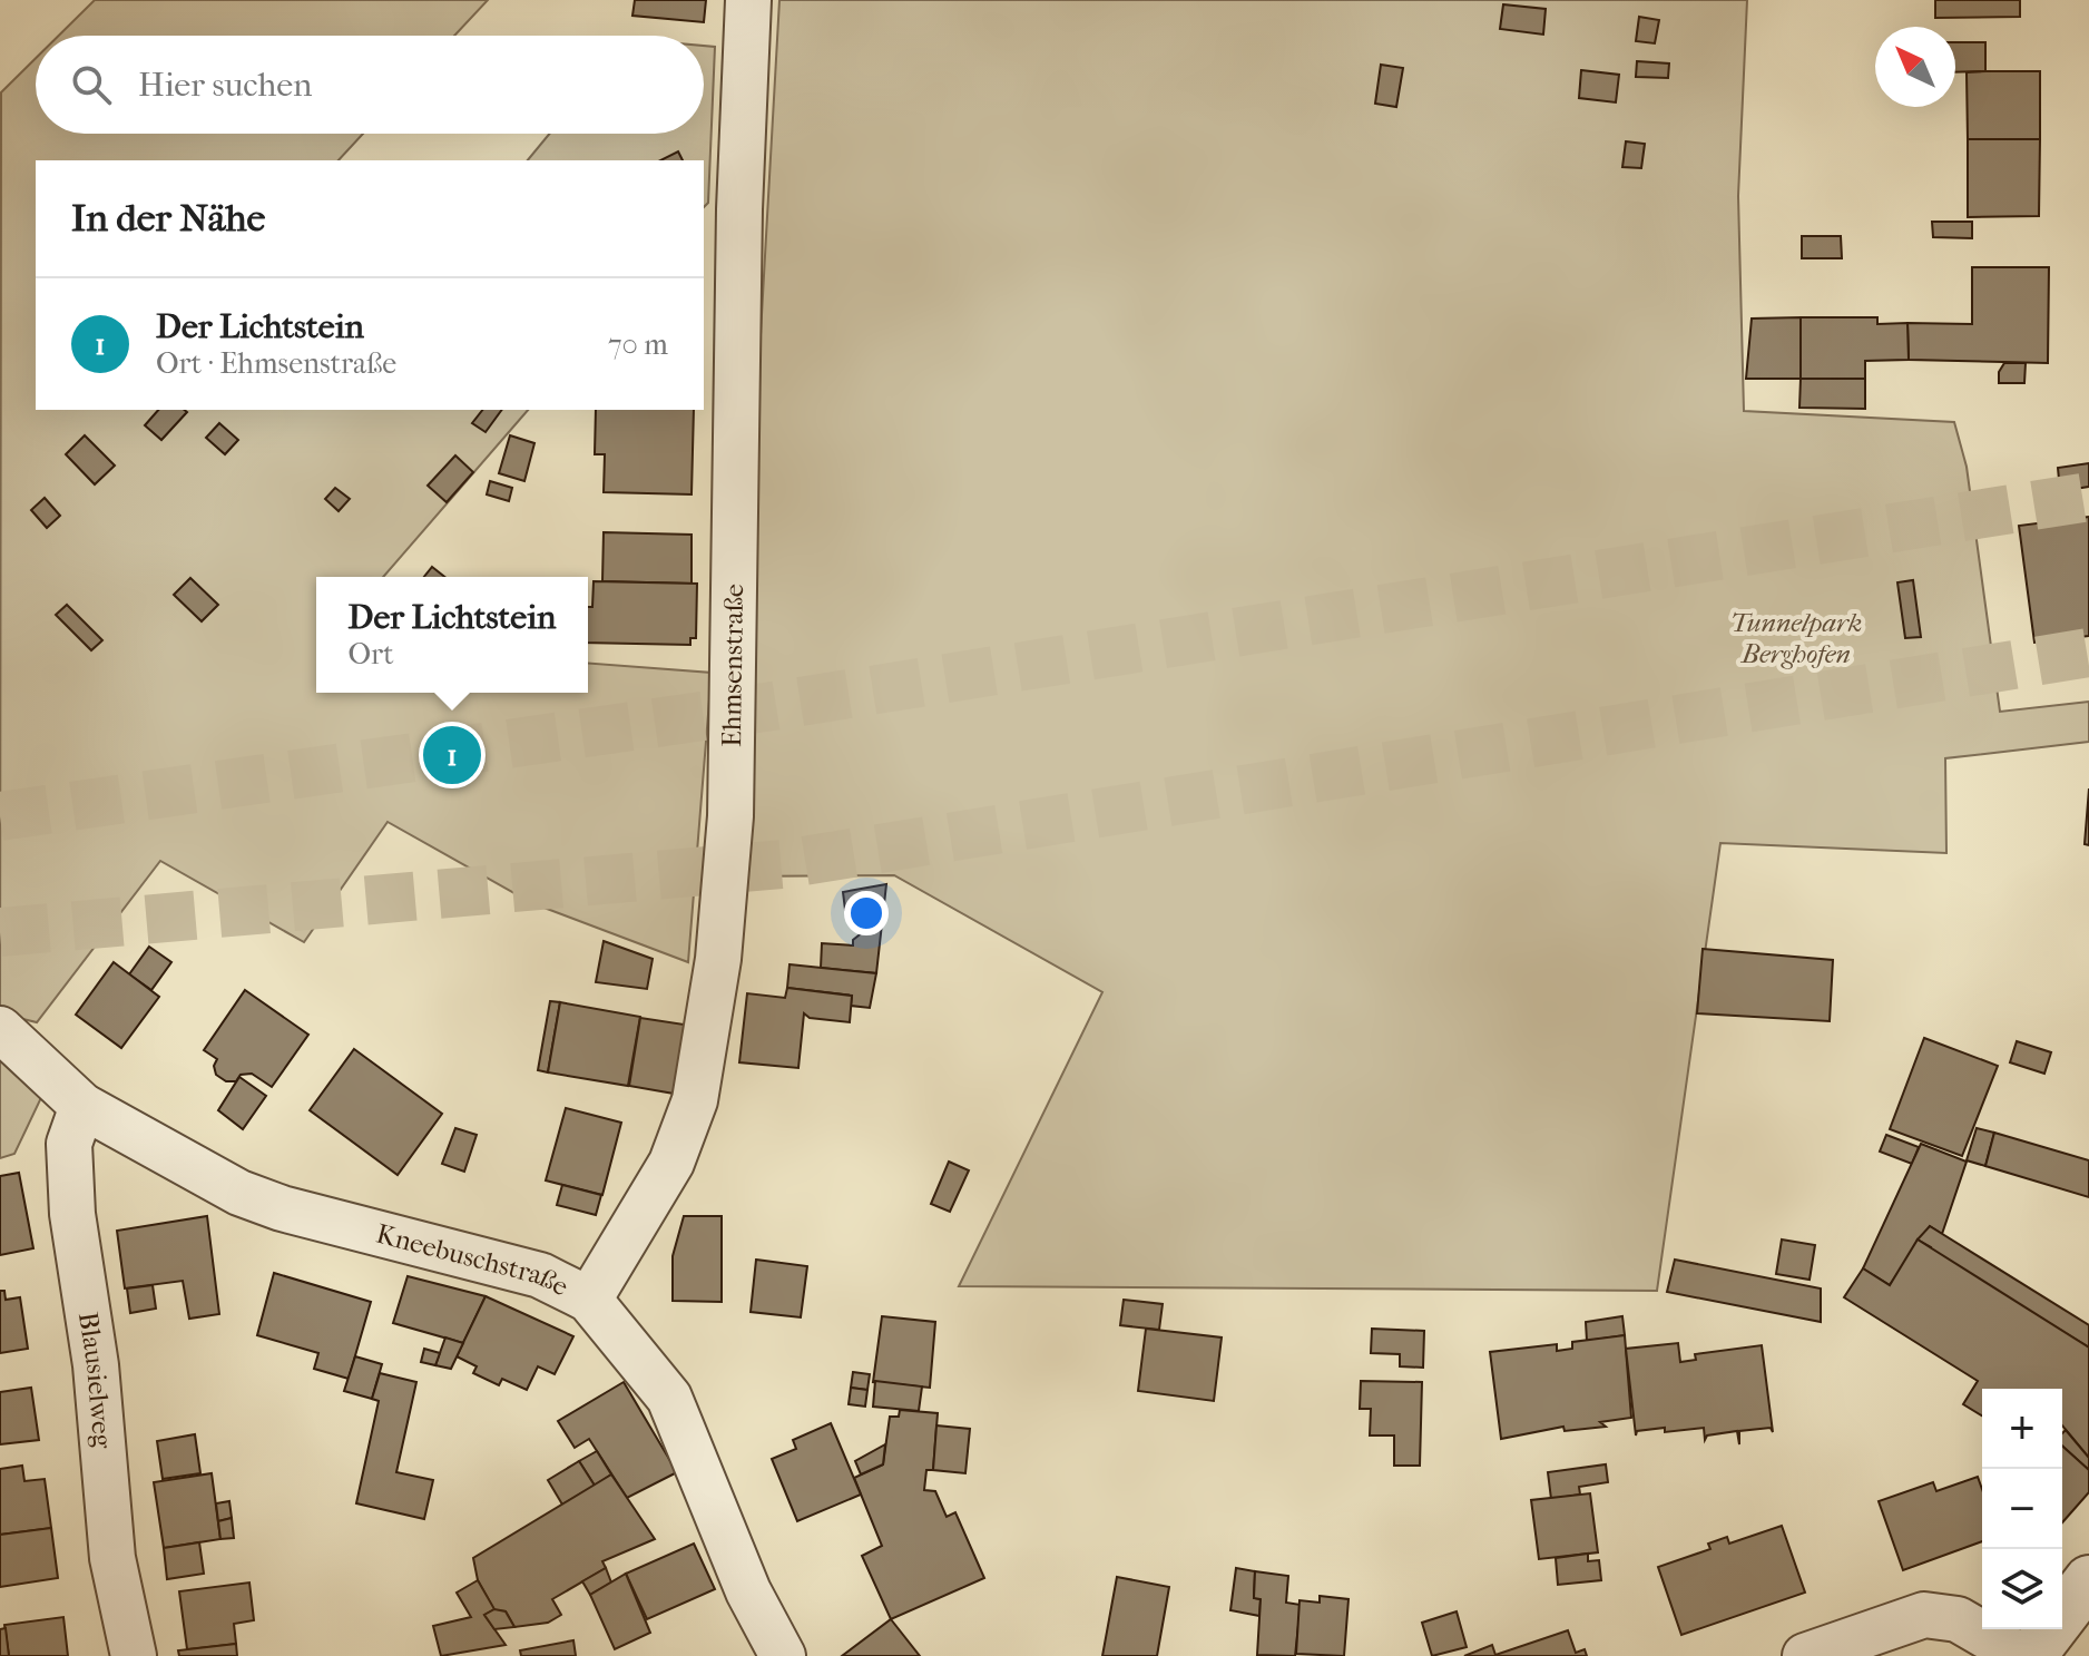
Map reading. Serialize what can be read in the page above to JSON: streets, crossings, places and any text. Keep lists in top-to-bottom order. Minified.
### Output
{"streets":{"street":["Ehmsenstraße","Kneebuschstraße","Blausielweg"]},"crossings":[["Ehmsenstraße","Kneebuschstraße"],["Kneebuschstraße","Blausielweg"]],"parks":["Tunnelpark Berghofen"],"north":"top left","page":{"search":"Hier suchen","heading":"In der Nähe","list":[{"mark":"1","name":"Der Lichtstein","note":"Ort · Ehmsenstraße","value":"70 m"}],"popup":["Der Lichtstein","Ort"],"pins":"1","map_buttons":["+","−"]}}
